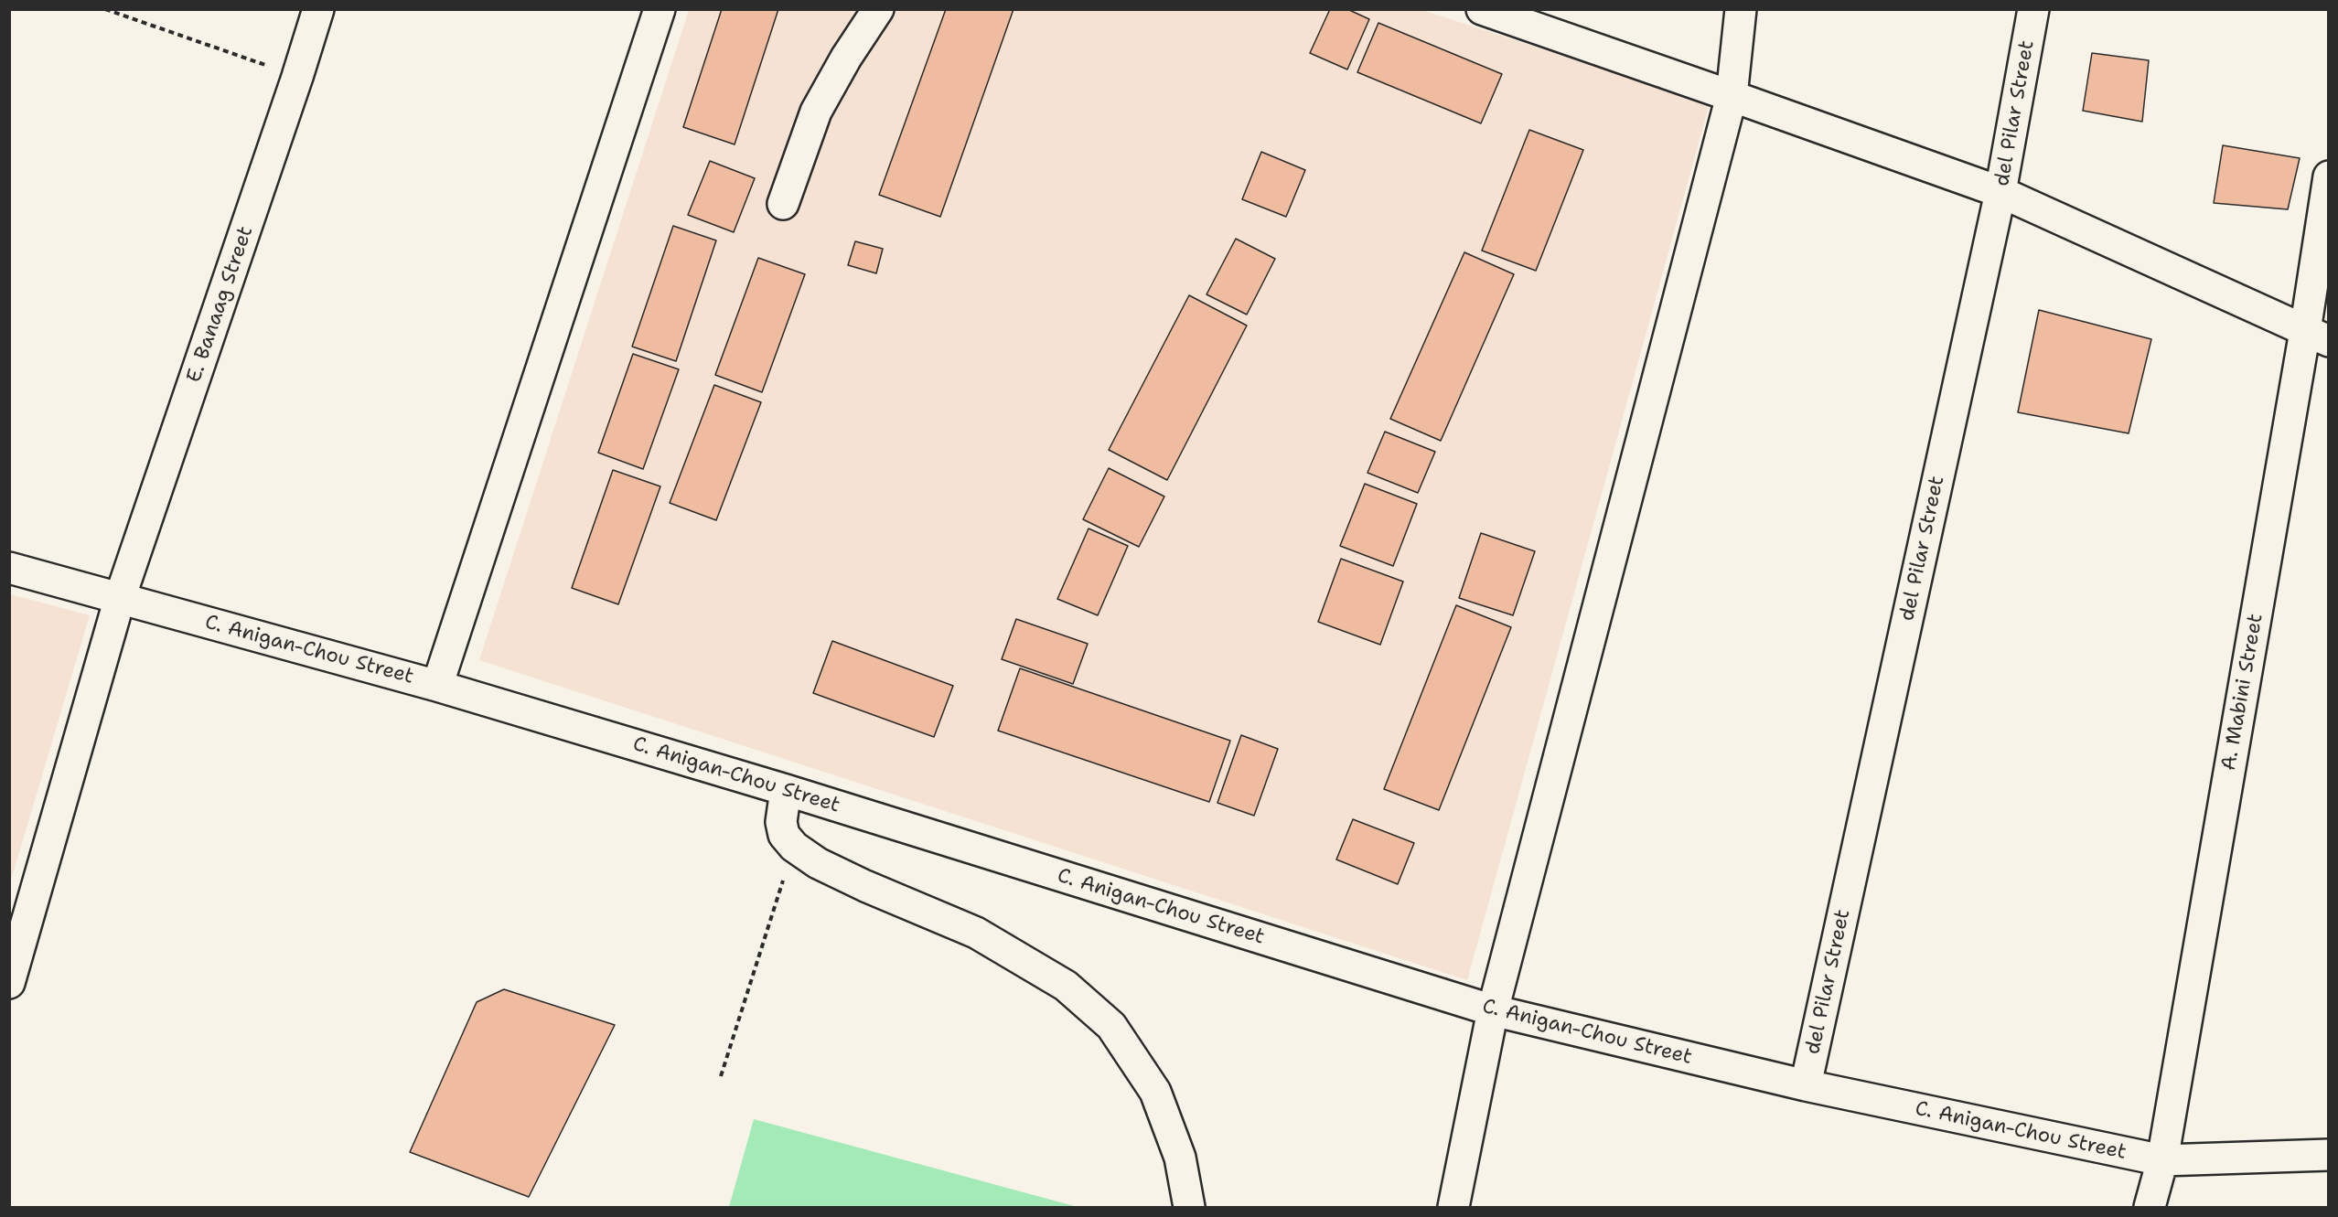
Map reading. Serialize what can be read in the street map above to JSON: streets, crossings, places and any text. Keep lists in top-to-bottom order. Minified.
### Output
{"streets":{"street":["del Pilar Street","E. Banaag Street","C. Anigan-Chou Street","A. Mabini Street"]},"crossings":[["del Pilar Street","C. Anigan-Chou Street"],["E. Banaag Street","C. Anigan-Chou Street"],["C. Anigan-Chou Street","A. Mabini Street"]]}
